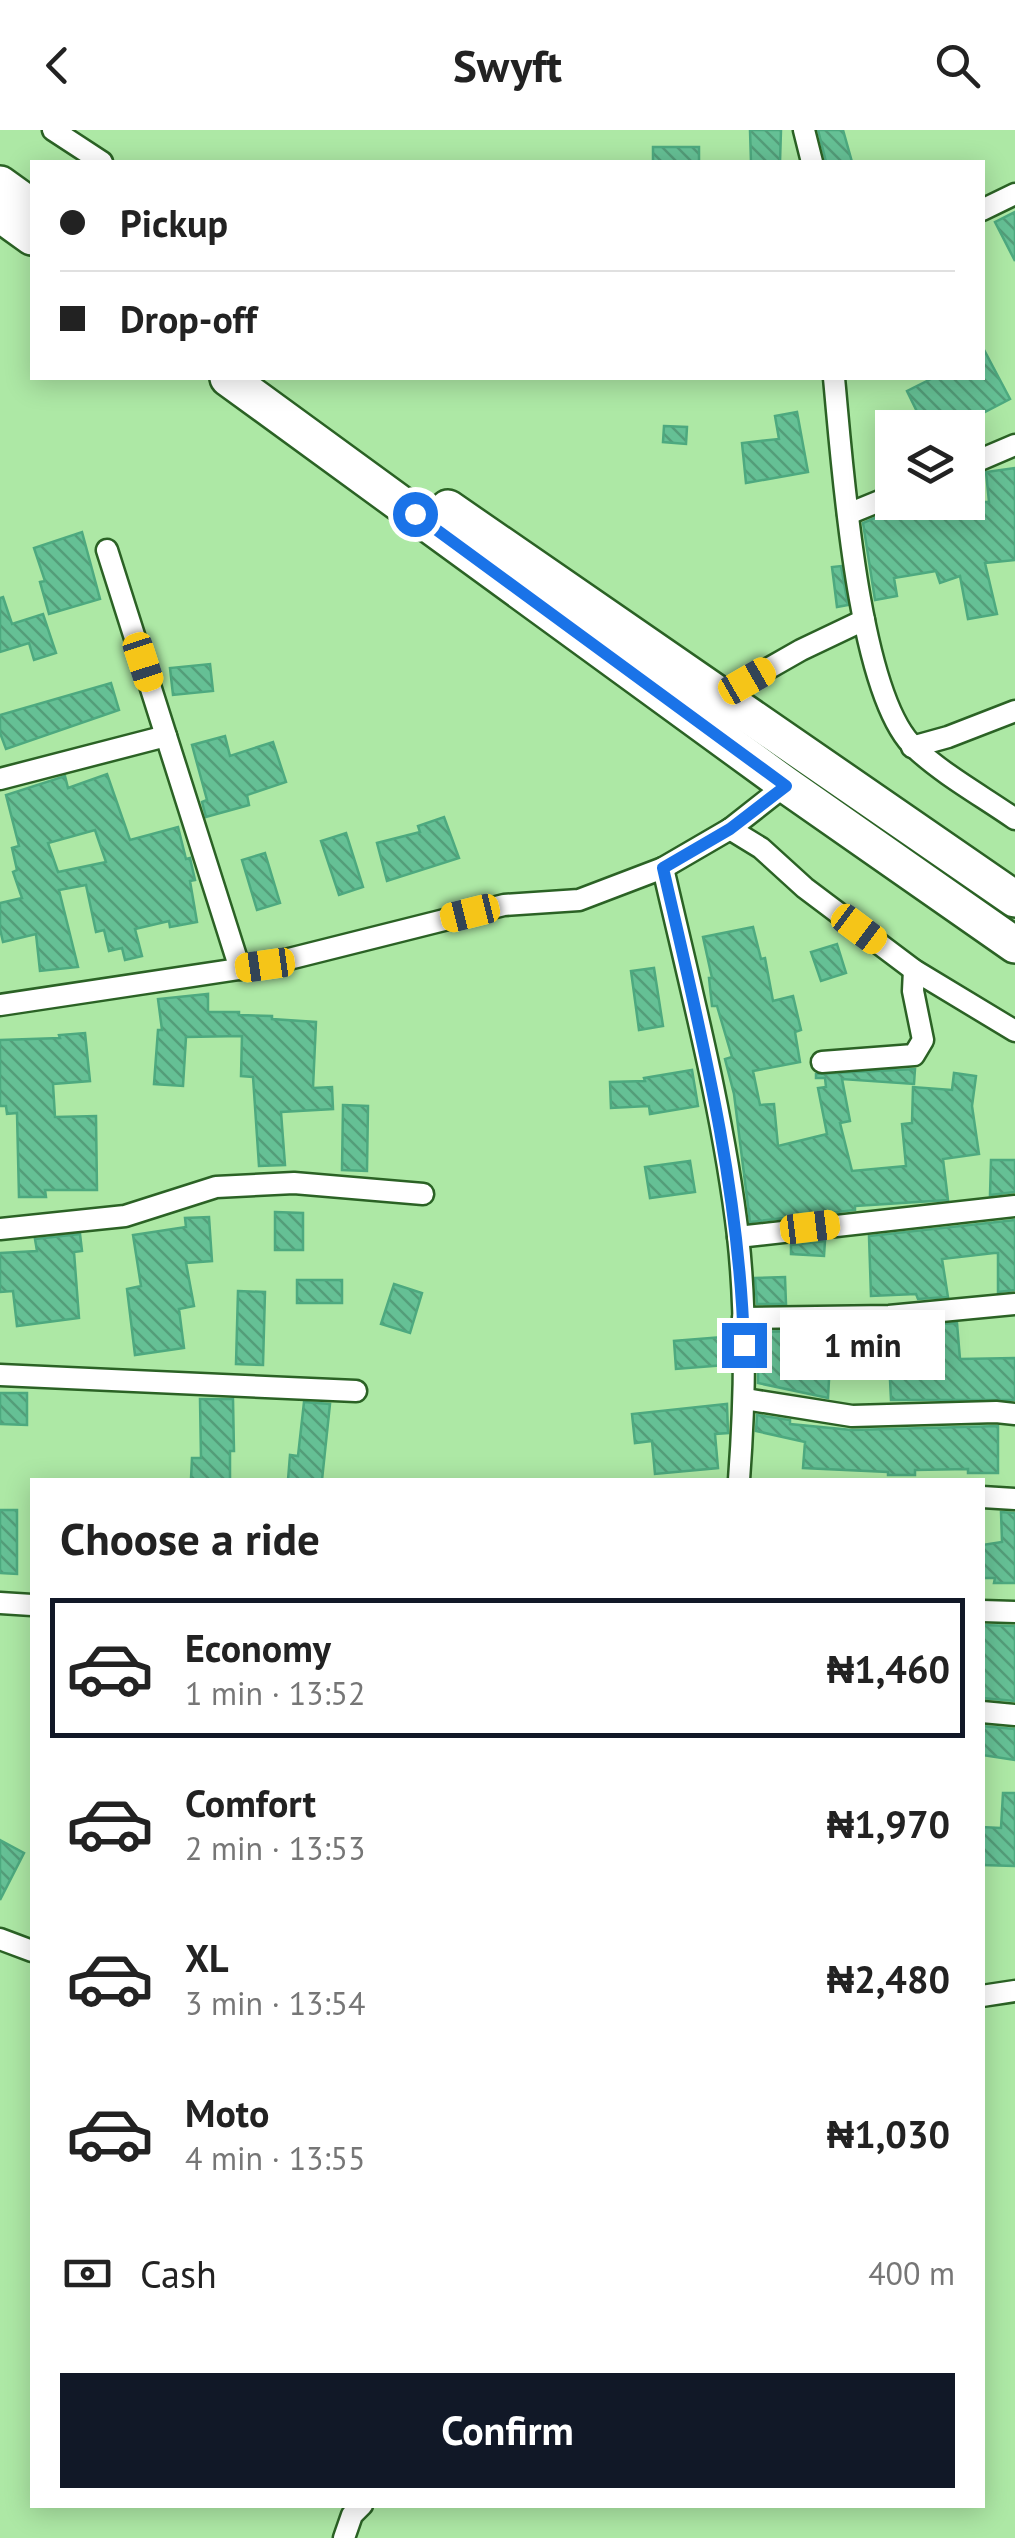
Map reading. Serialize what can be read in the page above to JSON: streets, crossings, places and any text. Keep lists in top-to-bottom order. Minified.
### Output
{"page":{"header":"Swyft","banner":["Pickup","Drop-off"],"bubble":"1 min","heading":"Choose a ride","list":[{"name":"Economy","note":"1 min · 13:52","value":"₦1,460"},{"name":"Comfort","note":"2 min · 13:53","value":"₦1,970"},{"name":"XL","note":"3 min · 13:54","value":"₦2,480"},{"name":"Moto","note":"4 min · 13:55","value":"₦1,030"}],"pay":["Cash","400 m"],"buttons":"Confirm"}}
